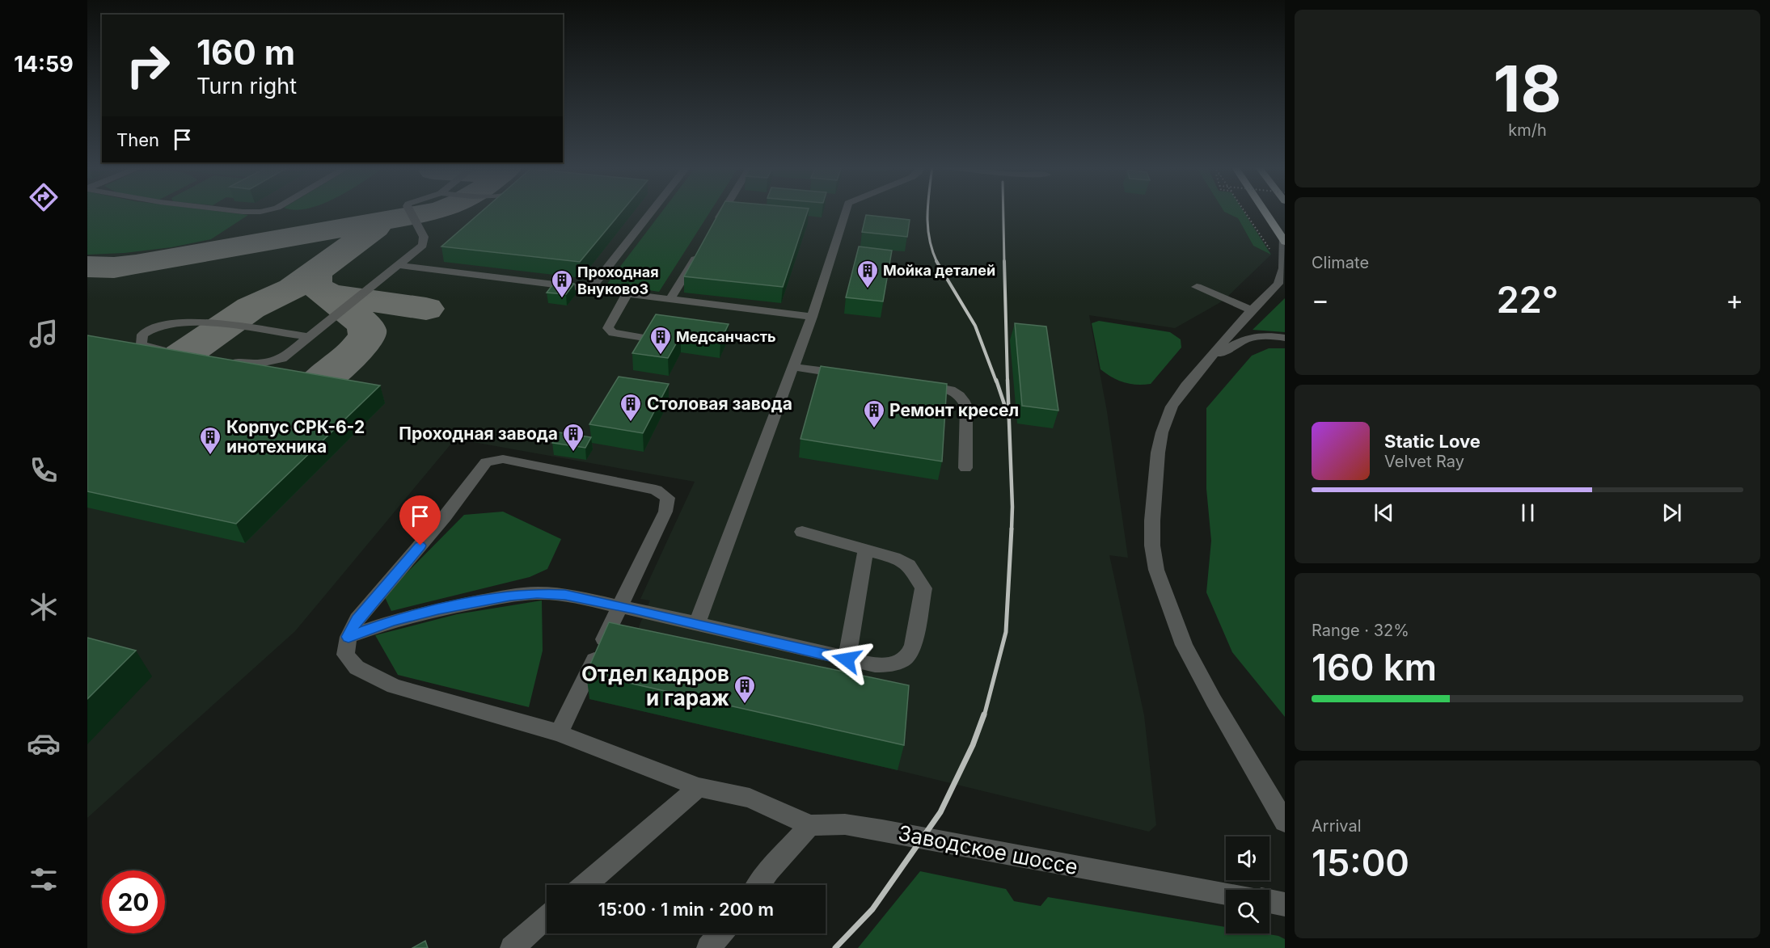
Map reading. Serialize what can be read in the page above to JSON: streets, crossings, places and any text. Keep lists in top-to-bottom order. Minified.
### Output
{"streets":{"street":["Заводское шоссе"]},"places":{"building":["Мойка деталей","Проходная Внуково3","Медсанчасть","Столовая завода","Ремонт кресел","Проходная завода","Корпус СРК-6-2 инотехника","Отдел кадров и гараж"]},"page":{"tabs":"14:59","tile":[["18","km/h"],"Climate",["Range · 32%","160 km"],["Arrival","15:00"]],"turn":["160 m","Turn right"],"then":"Then","heat":["−","22°","+"],"song":["Static Love","Velvet Ray"],"limit":"20","trip":"15:00 · 1 min · 200 m"}}
